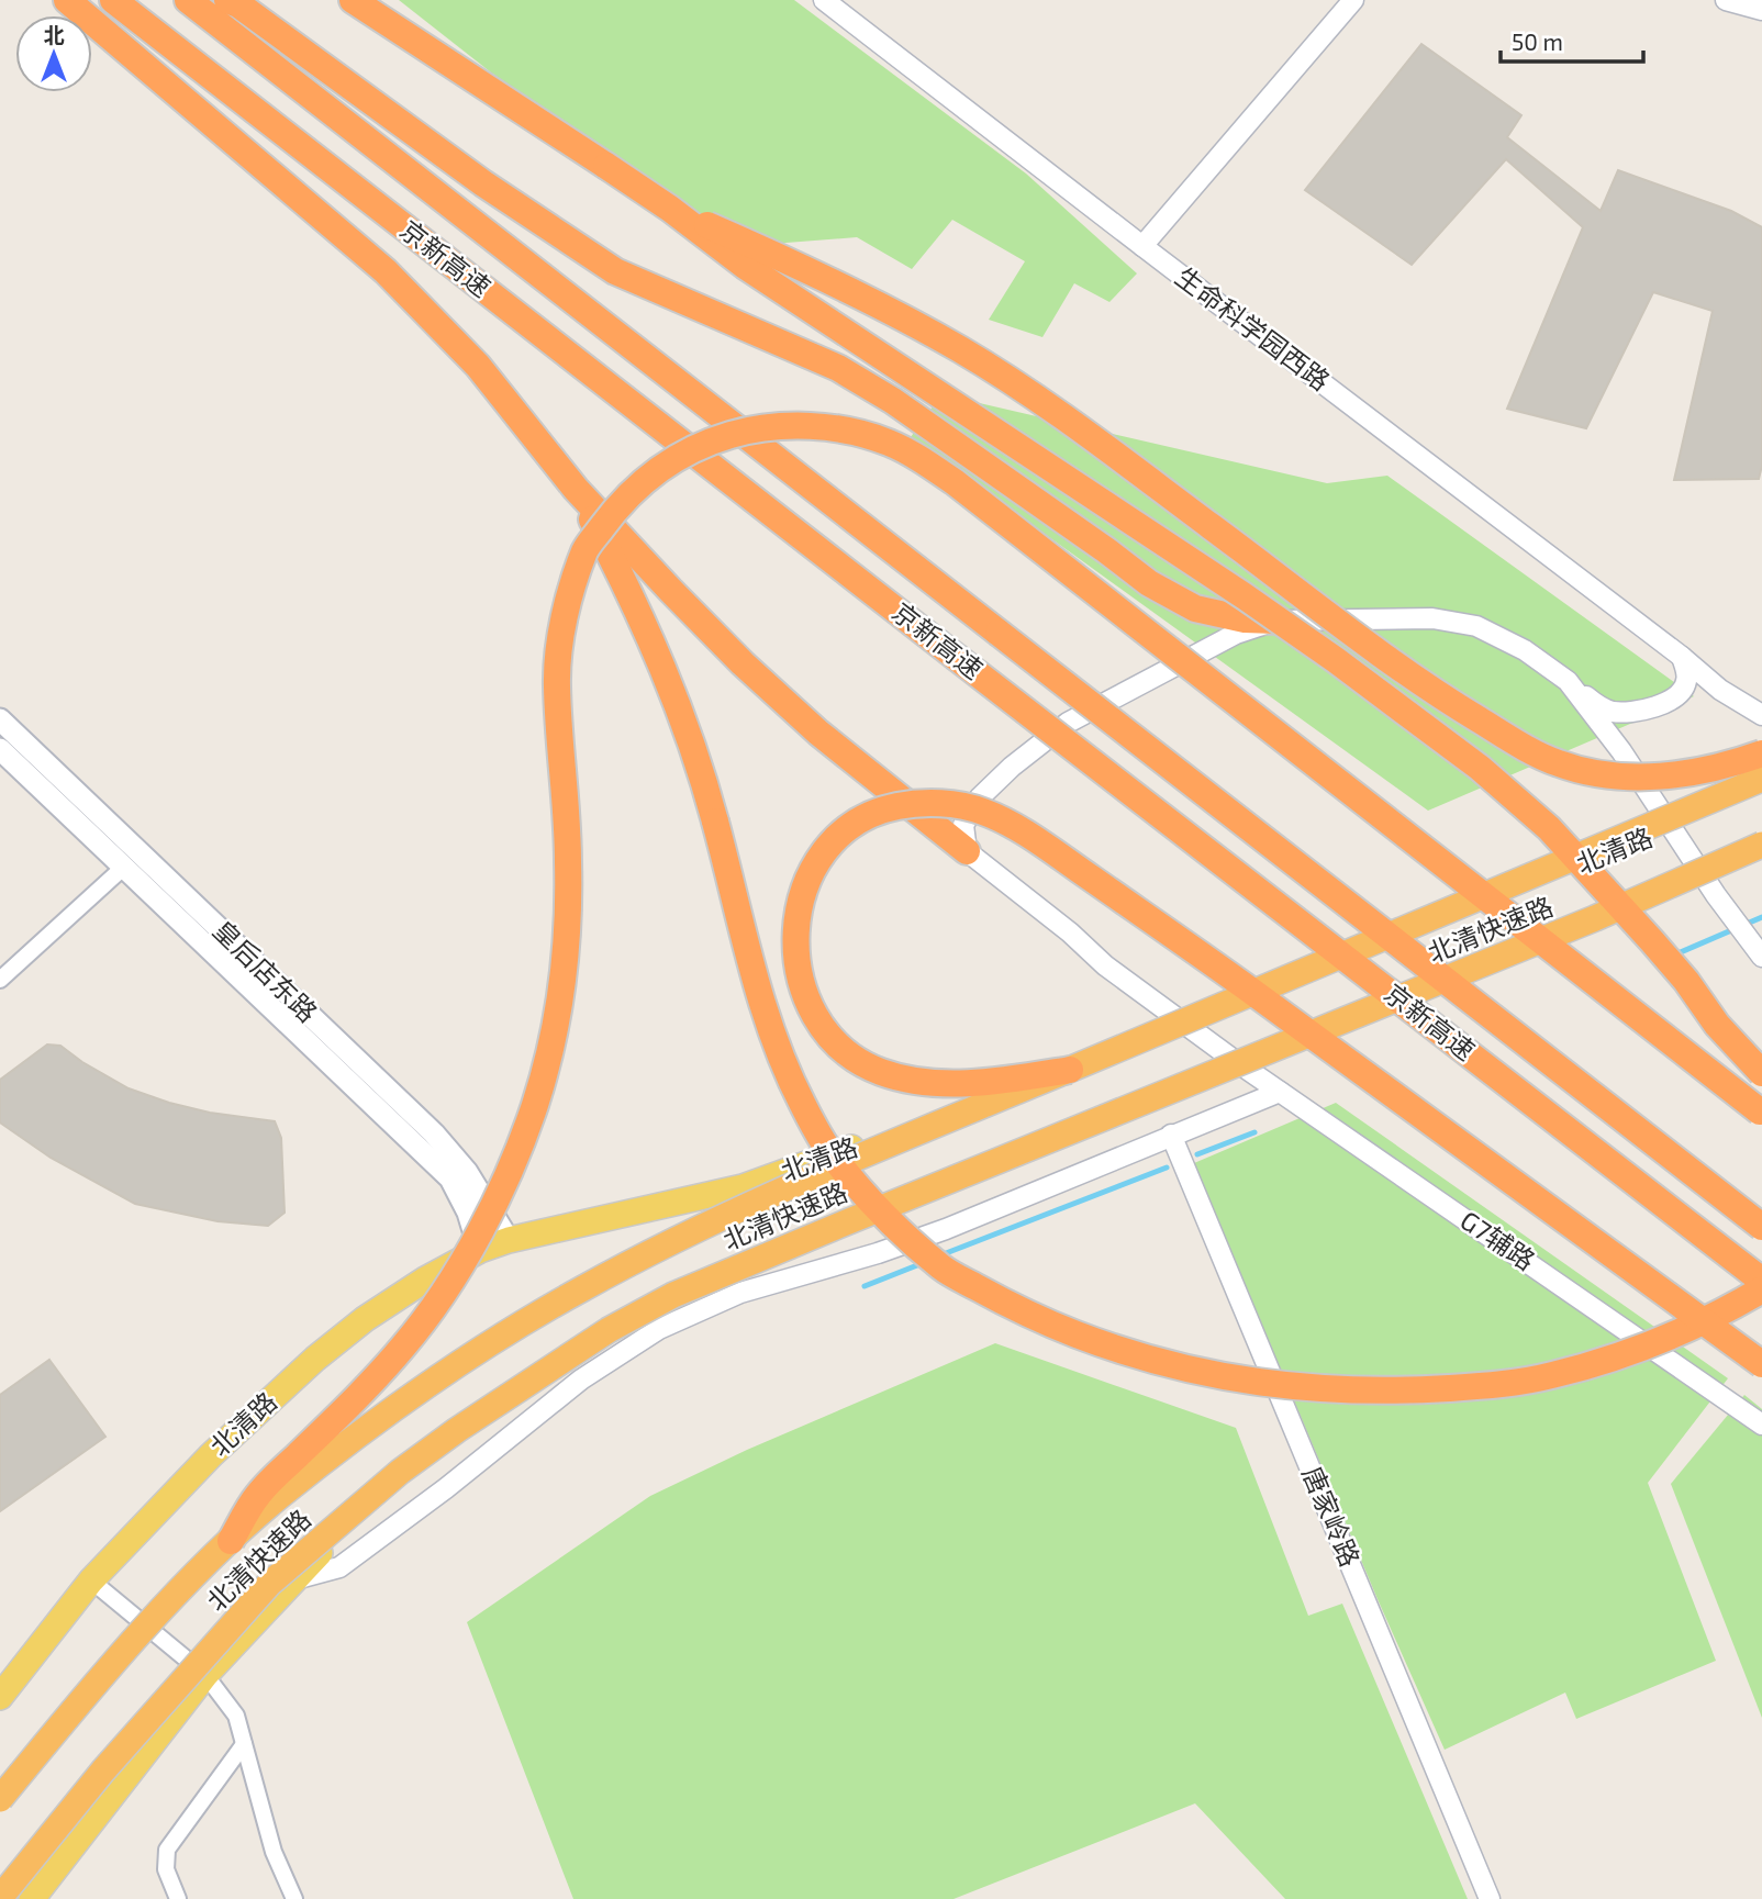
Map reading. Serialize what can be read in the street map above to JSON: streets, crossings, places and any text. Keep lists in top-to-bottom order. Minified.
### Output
{"streets":{"highway":["京新高速","北清快速路"],"main road":["北清路","皇后店东路"],"street":["生命科学园西路","G7辅路","唐家岭路"]},"crossings":[["北清路","北清快速路"],["北清路","皇后店东路"],["北清路","G7辅路"]],"scale_bar":"50 m","north":"top"}
